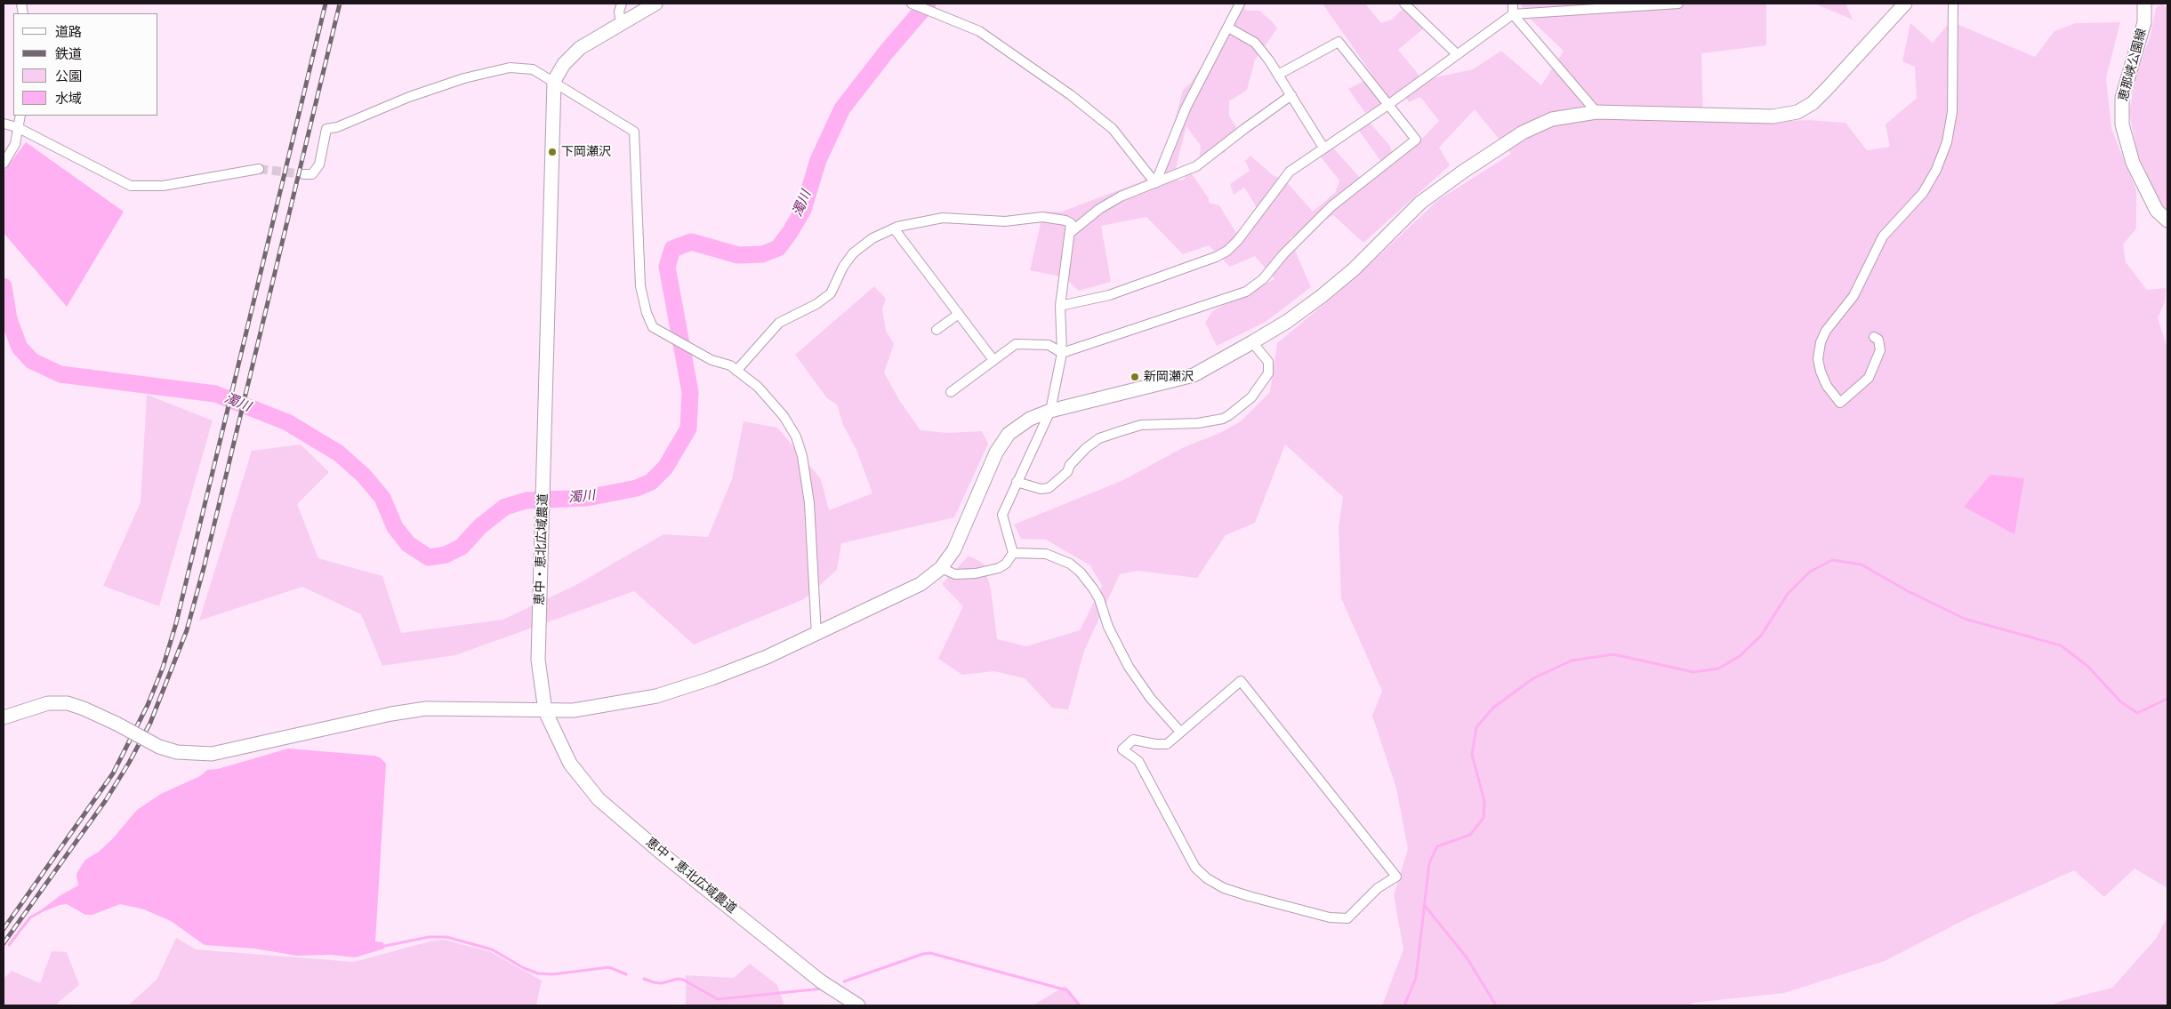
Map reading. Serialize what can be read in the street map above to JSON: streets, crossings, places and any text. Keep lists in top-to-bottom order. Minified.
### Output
{"streets":{"street":["恵那峡公園線","恵中・恵北広域農道"]},"water":["濁川"],"places":["下岡瀬沢","新岡瀬沢"],"legend":["道路","鉄道","公園","水域"]}
